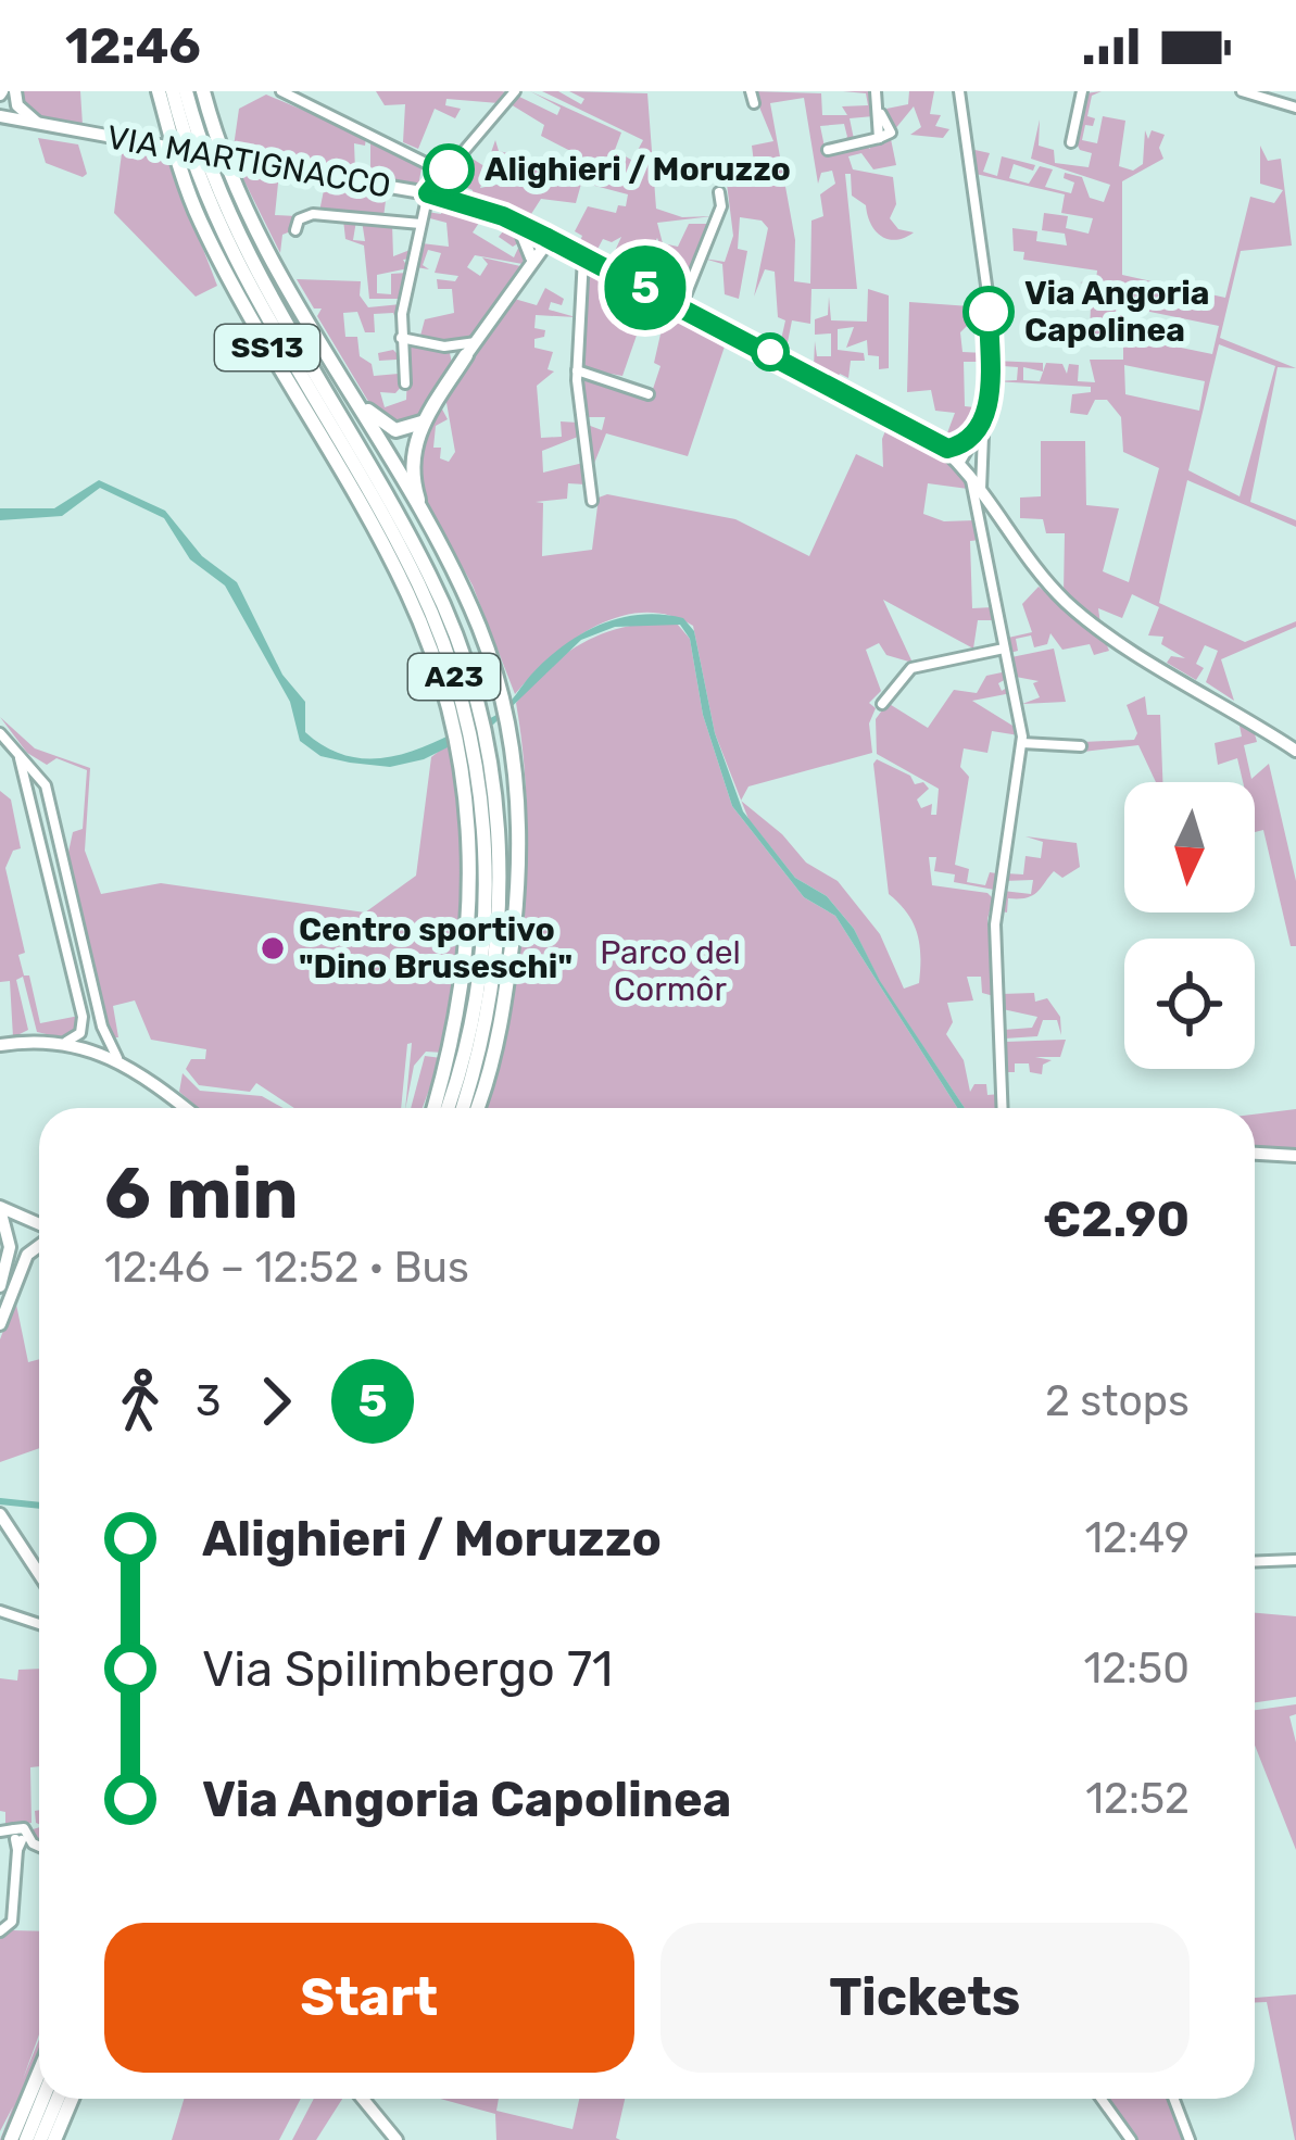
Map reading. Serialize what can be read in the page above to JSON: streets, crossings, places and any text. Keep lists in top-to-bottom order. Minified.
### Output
{"streets":{"highway":["SS13","A23"],"main road":["VIA MARTIGNACCO"]},"crossings":[["SS13","A23"]],"parks":["Parco del Cormôr"],"places":["Alighieri / Moruzzo","Via Angoria Capolinea","Centro sportivo \"Dino Bruseschi\""],"lines":["bus line 5"],"north":"bottom","page":{"status":"12:46","on_map":"5","heading":["6 min","12:46 – 12:52 · Bus","€2.90"],"legs":["3","5","2 stops"],"list":[{"name":"Alighieri / Moruzzo","value":"12:49"},{"name":"Via Spilimbergo 71","value":"12:50"},{"name":"Via Angoria Capolinea","value":"12:52"}],"buttons":["Start","Tickets"]}}
